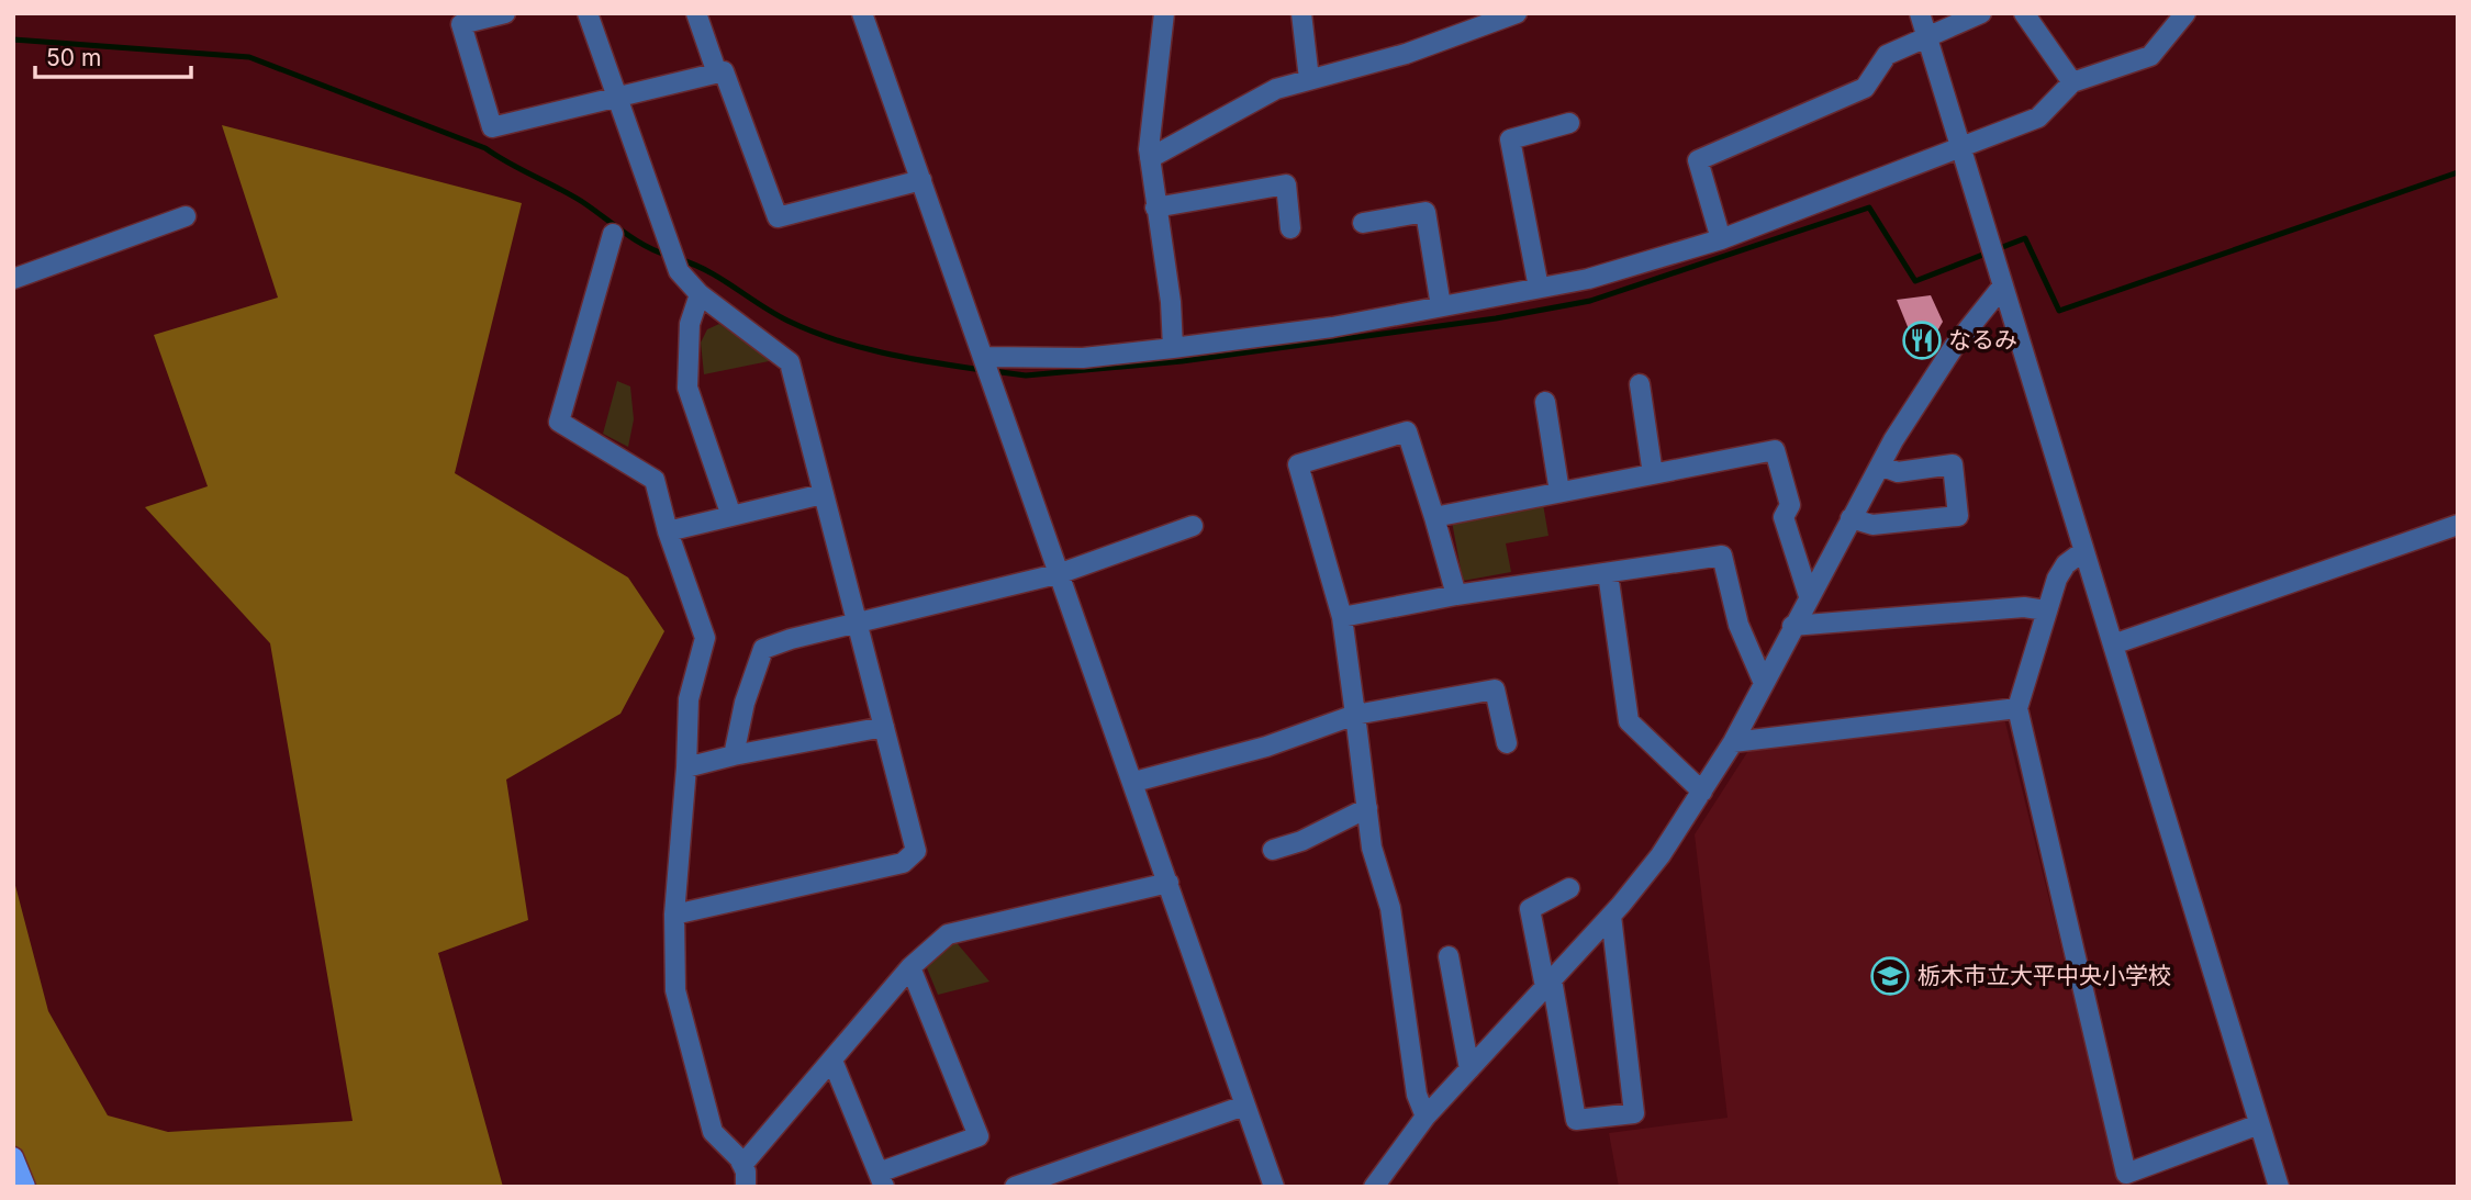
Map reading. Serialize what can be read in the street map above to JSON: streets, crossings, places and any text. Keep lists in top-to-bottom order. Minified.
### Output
{"places":{"restaurant":["なるみ"],"school or university":["栃木市立大平中央小学校"]},"scale_bar":"50 m"}
